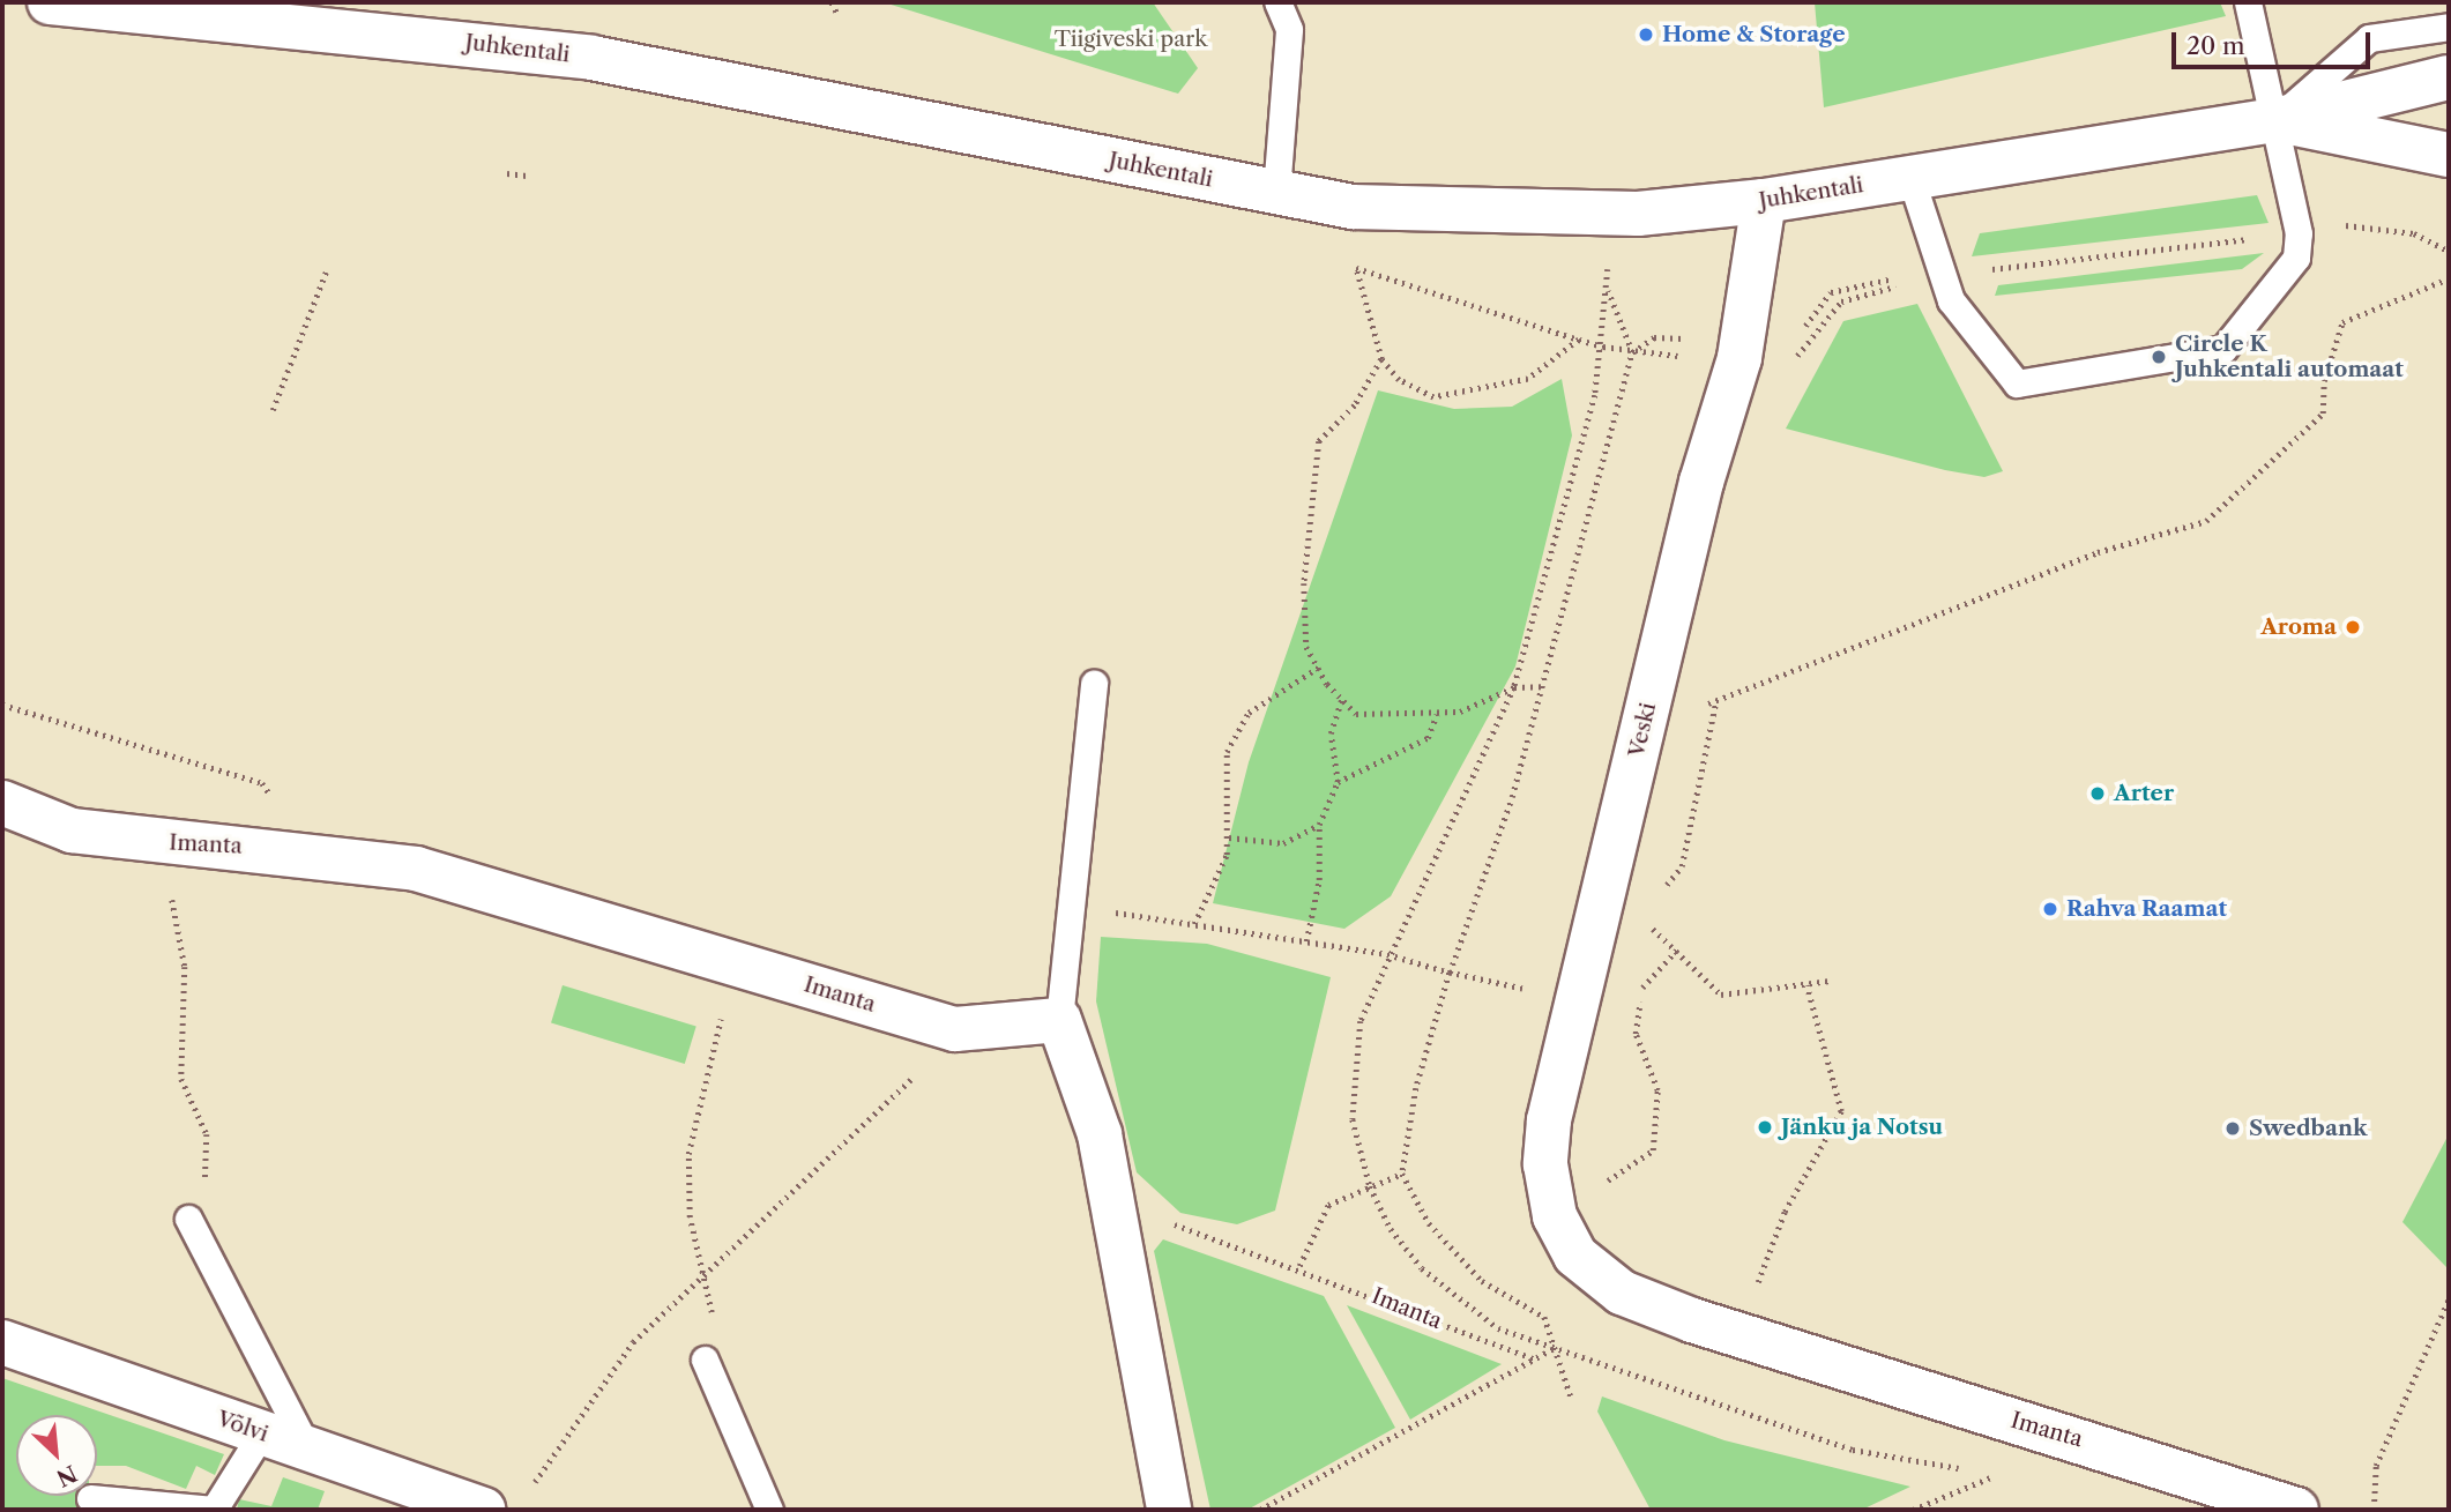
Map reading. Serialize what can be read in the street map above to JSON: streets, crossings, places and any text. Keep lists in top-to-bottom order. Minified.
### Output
{"streets":{"street":["Juhkentali","Veski","Imanta","Võlvi"]},"crossings":[["Juhkentali","Veski"],["Veski","Imanta"]],"parks":["Tiigiveski park"],"places":["Home & Storage","Circle K Juhkentali automaat","Aroma","Arter","Rahva Raamat","Jänku ja Notsu","Swedbank"],"scale_bar":"20 m","north":"bottom right"}
